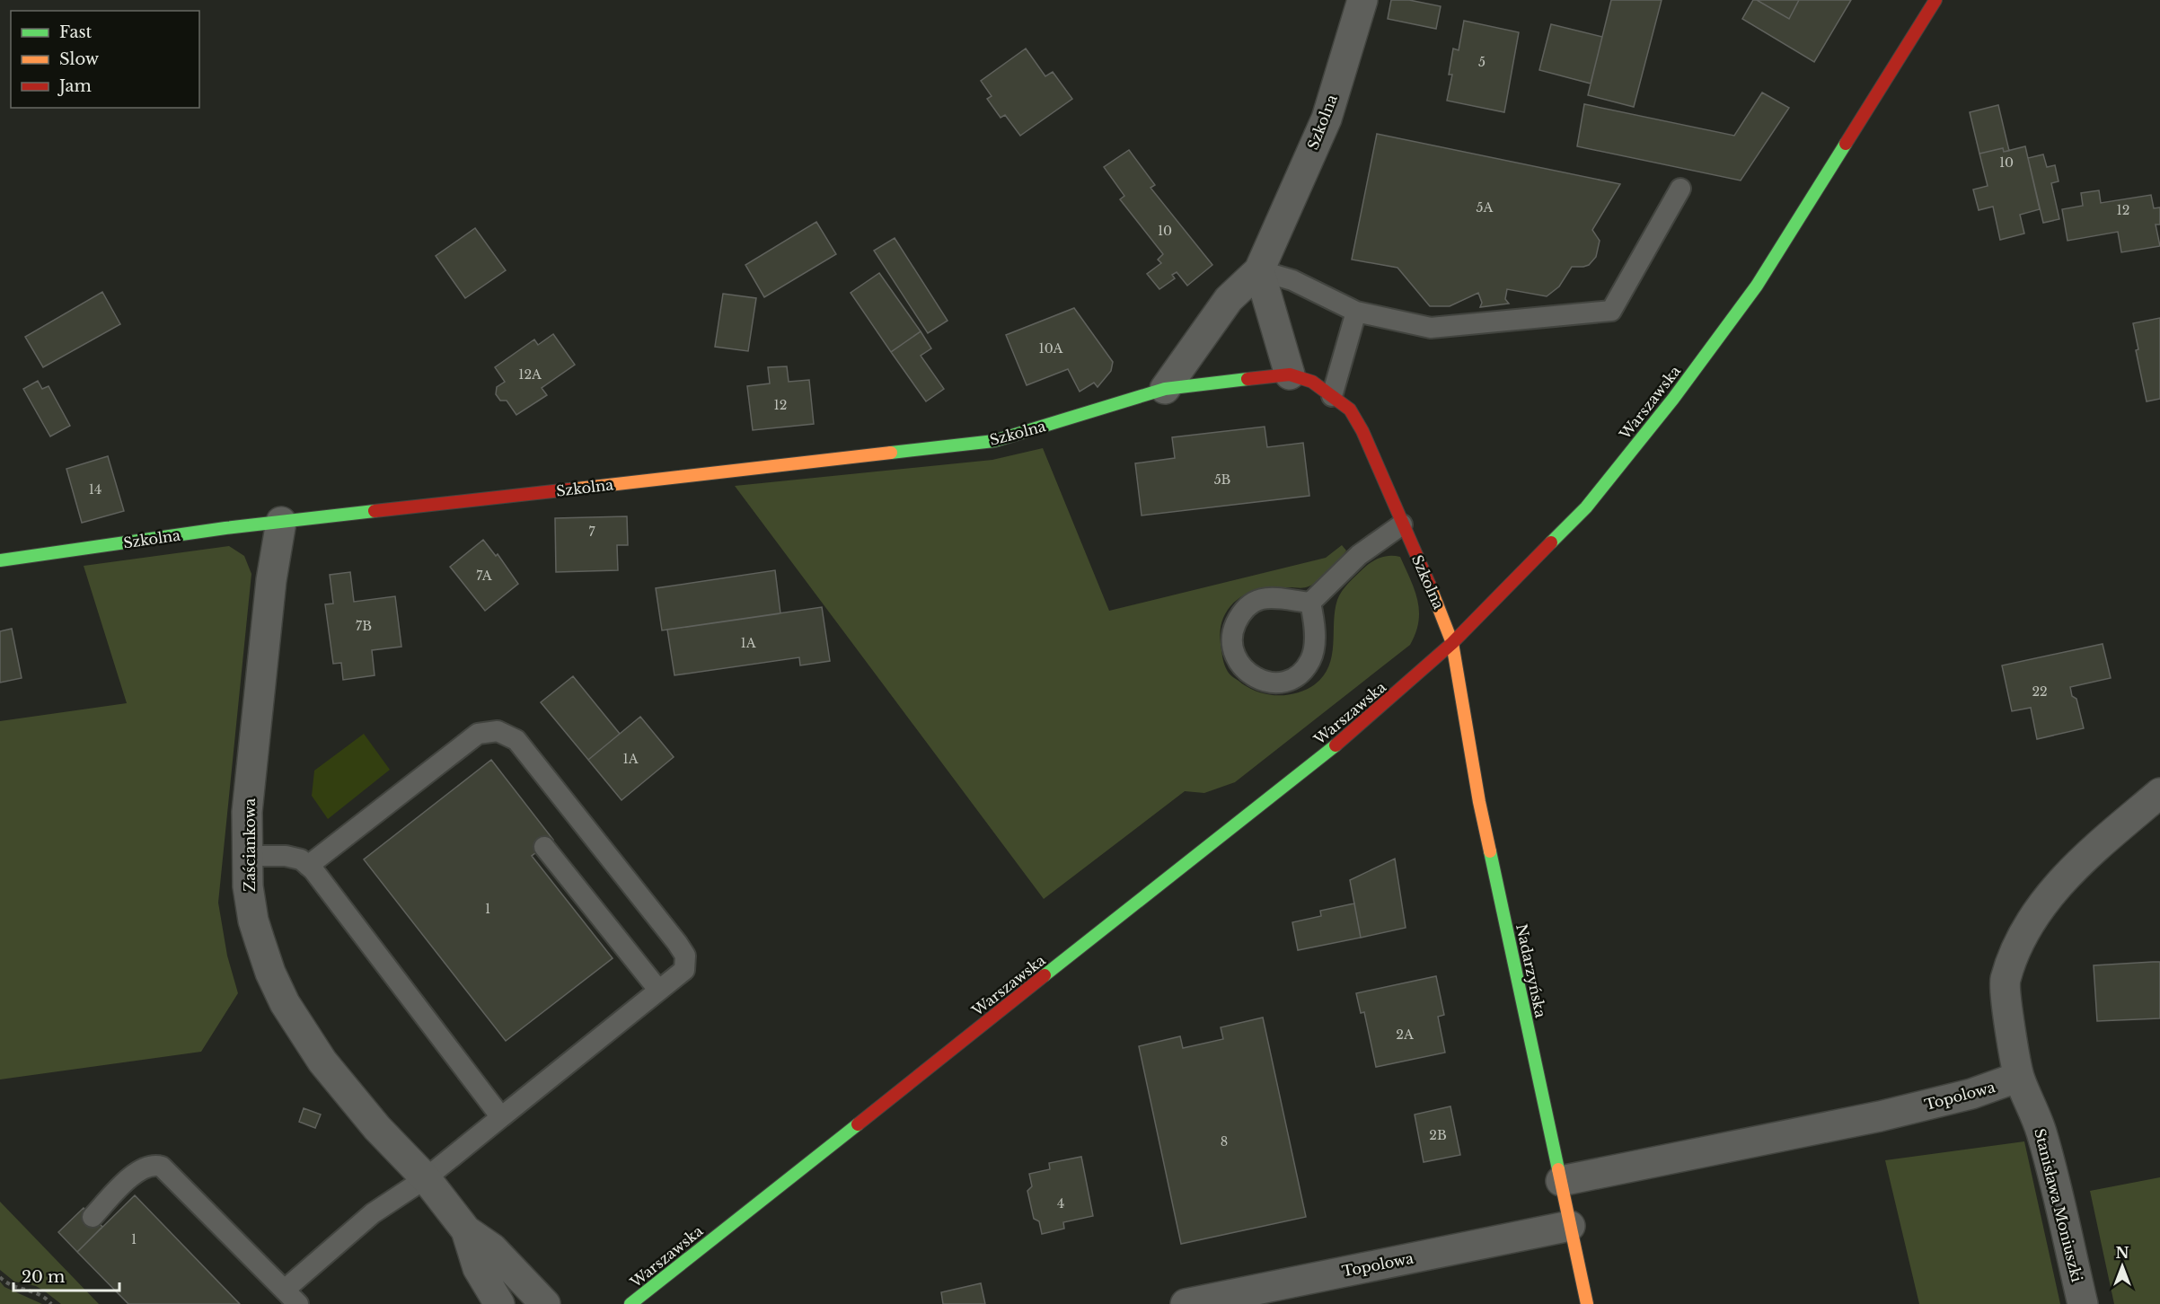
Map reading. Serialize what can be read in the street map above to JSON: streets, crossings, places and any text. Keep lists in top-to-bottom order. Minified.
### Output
{"streets":{"street":["Szkolna","Warszawska","Zaściankowa","Nadarzyńska","Topolowa","Stanisława Moniuszki"]},"crossings":[["Szkolna","Warszawska"],["Szkolna","Zaściankowa"],["Szkolna","Nadarzyńska"],["Warszawska","Nadarzyńska"],["Nadarzyńska","Topolowa"],["Topolowa","Stanisława Moniuszki"]],"house_numbers":["5","10","5A","12","10","10A","12A","12","5B","14","7","7A","7B","1A","22","1A","1","2A","2B","8","4","1"],"legend":["Fast","Slow","Jam"],"scale_bar":"20 m","north":"top"}
